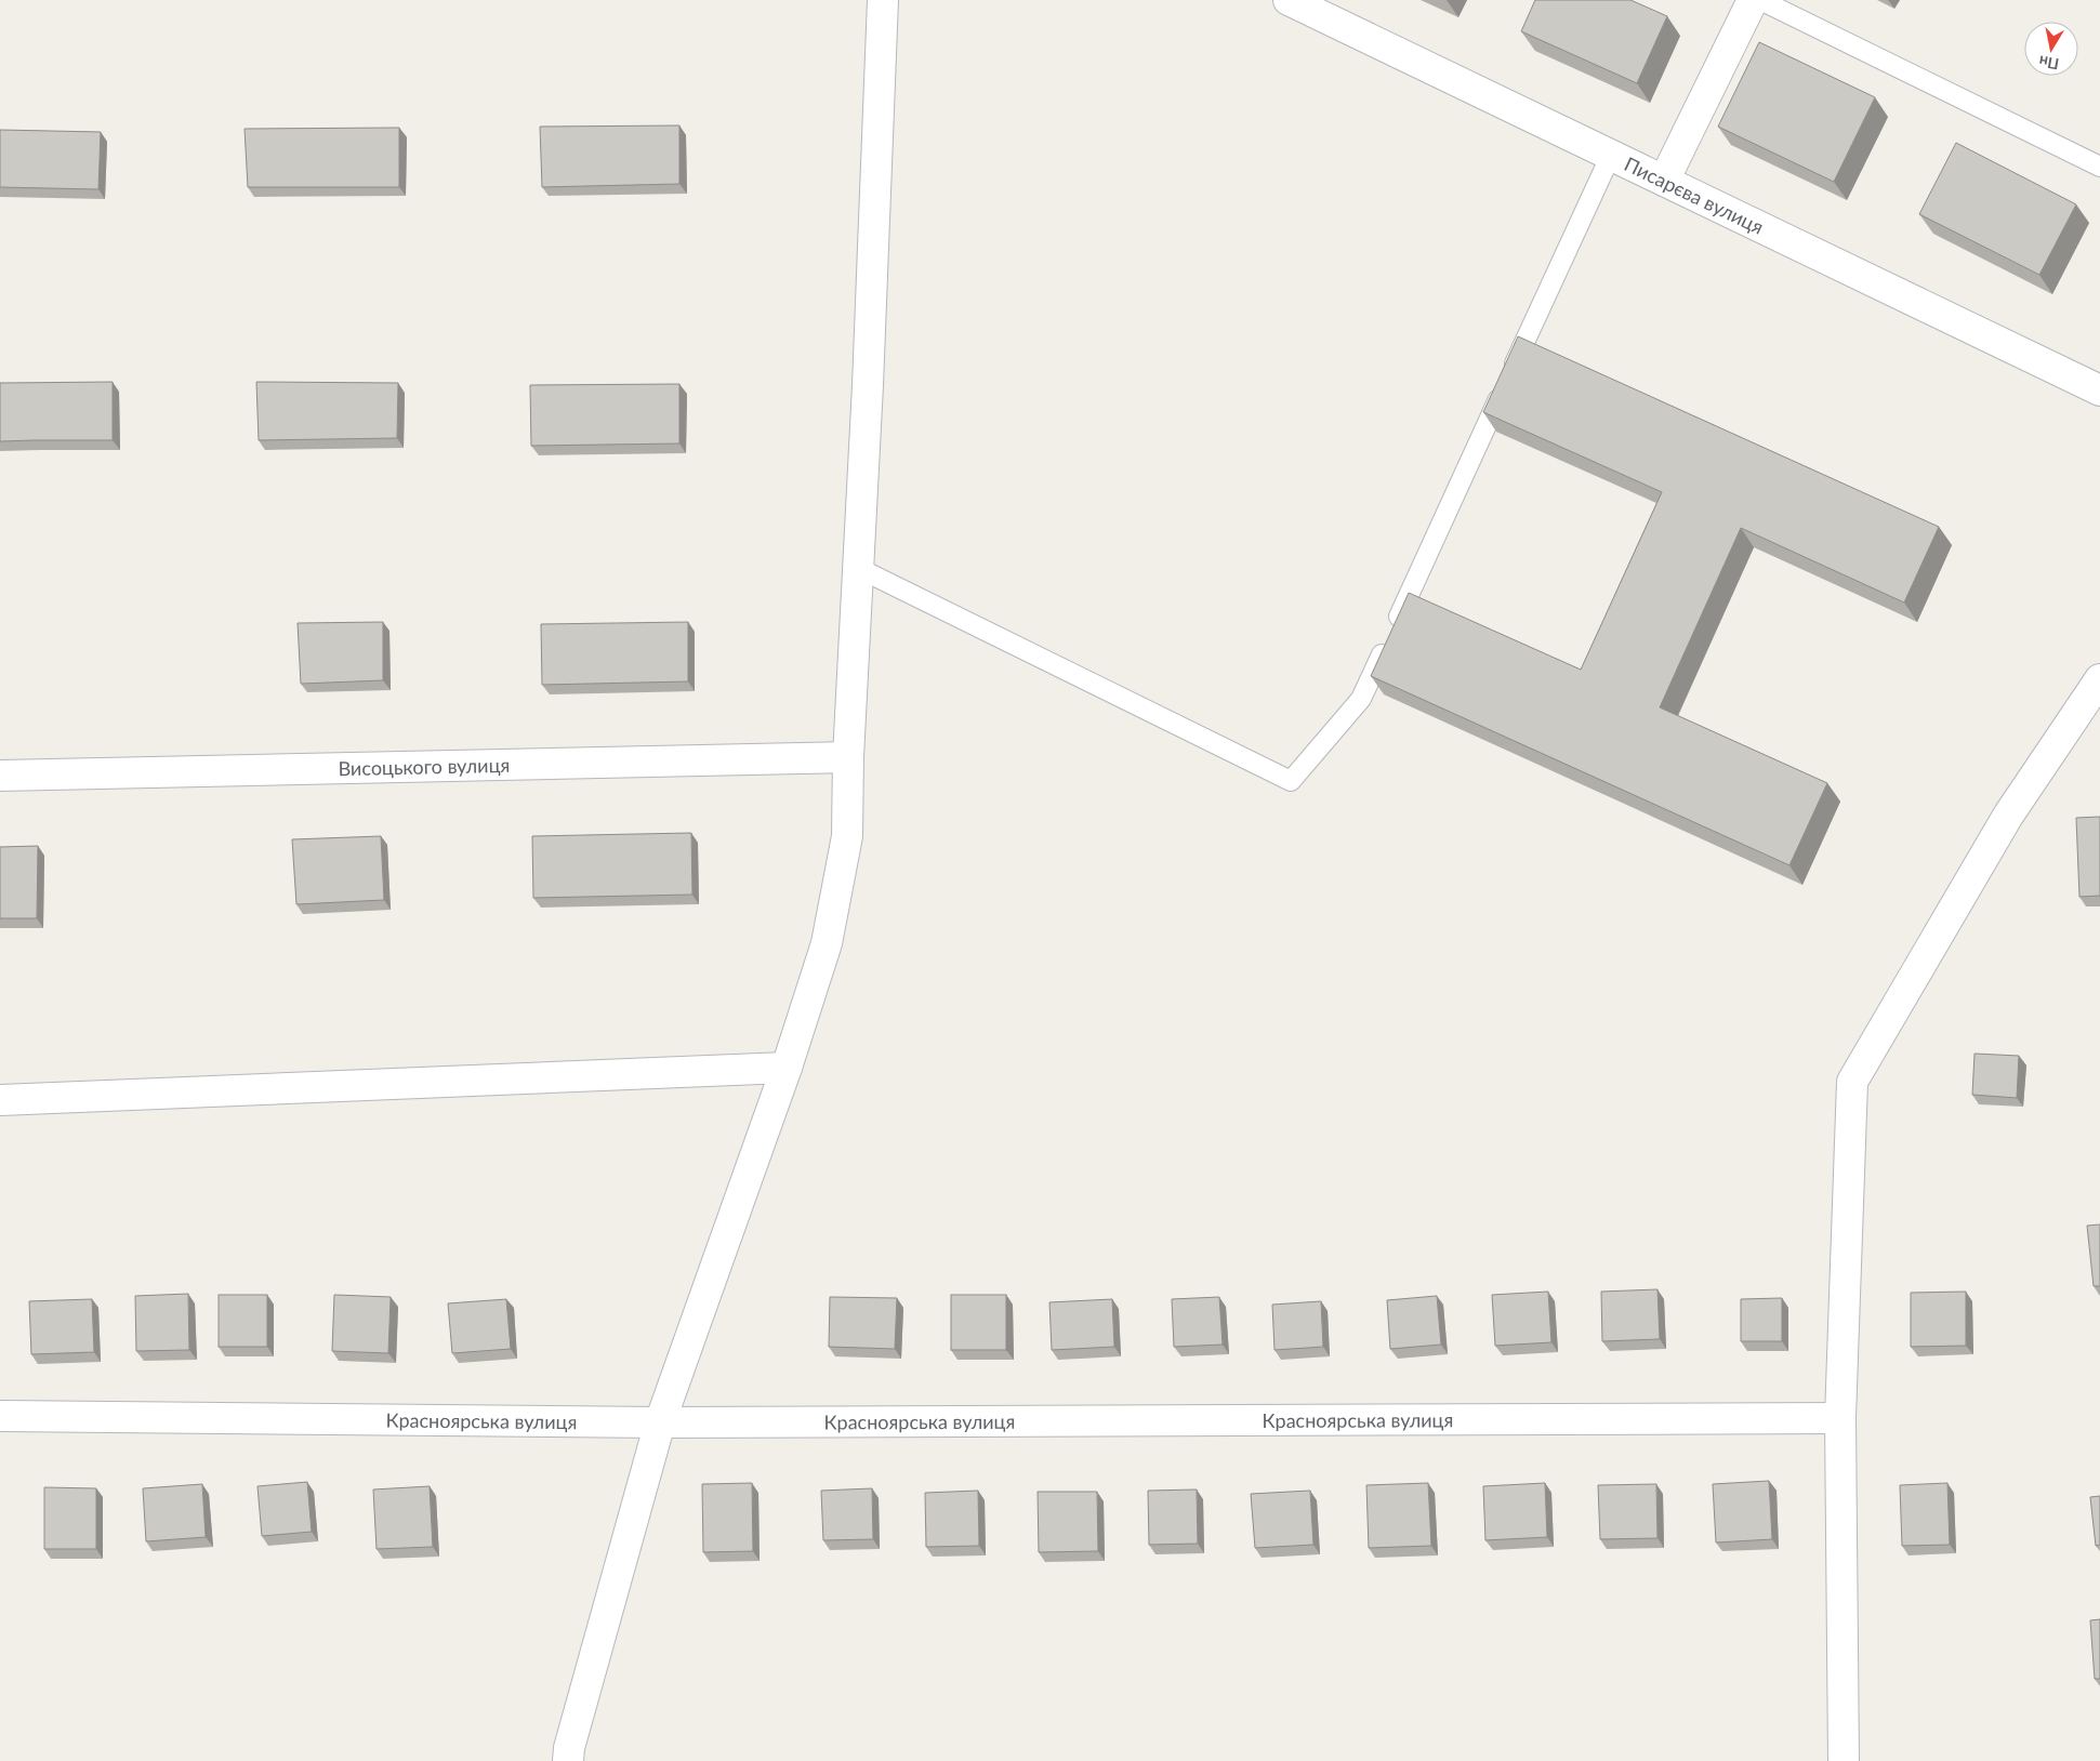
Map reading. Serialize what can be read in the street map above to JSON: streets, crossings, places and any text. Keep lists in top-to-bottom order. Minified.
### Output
{"streets":{"street":["Писарєва вулиця","Висоцького вулиця","Красноярська вулиця"]},"north":"bottom"}
